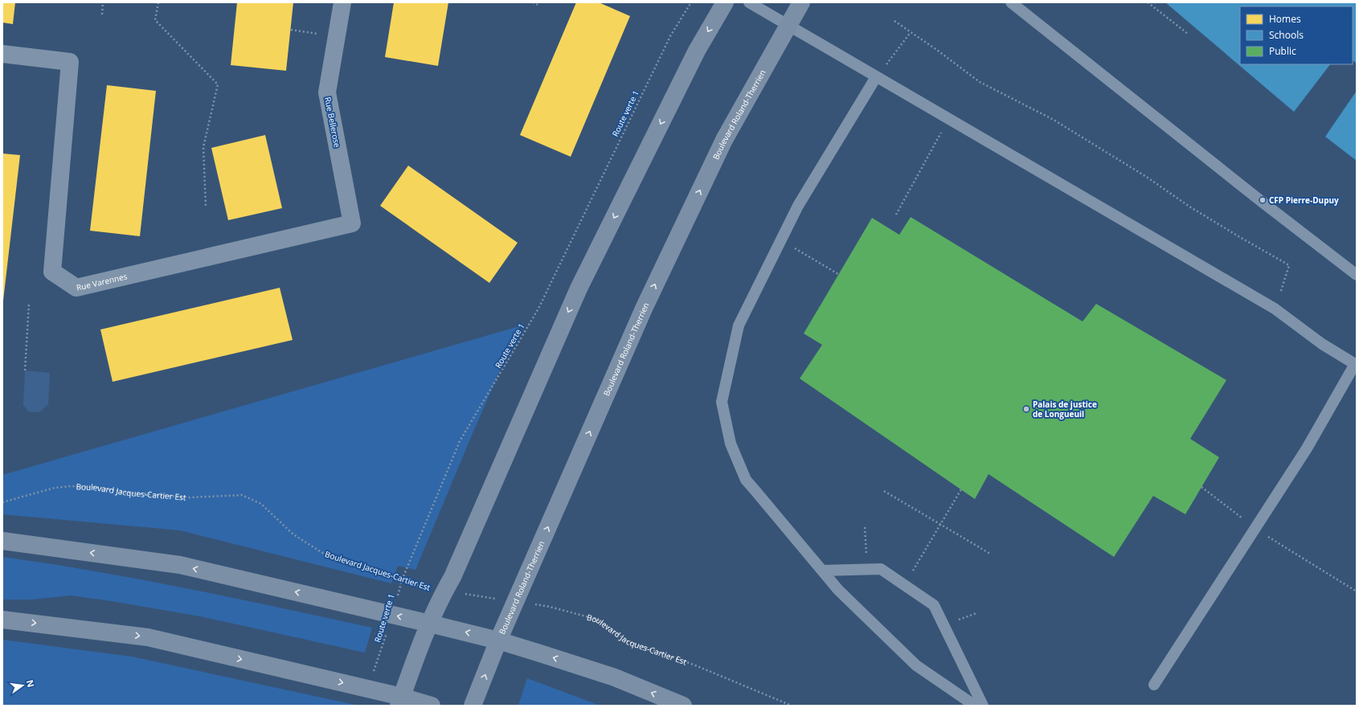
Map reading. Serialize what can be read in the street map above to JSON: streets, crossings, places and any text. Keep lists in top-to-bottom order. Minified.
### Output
{"streets":{"main road":["Boulevard Roland-Therrien"],"street":["Rue Bellerose","Rue Varennes"],"path":["Route verte 1","Boulevard Jacques-Cartier Est"]},"crossings":[["Route verte 1","Boulevard Jacques-Cartier Est"],["Boulevard Roland-Therrien","Boulevard Jacques-Cartier Est"],["Rue Bellerose","Rue Varennes"]],"places":["CFP Pierre-Dupuy","Palais de justice de Longueuil"],"legend":["Homes","Schools","Public"],"north":"right"}
